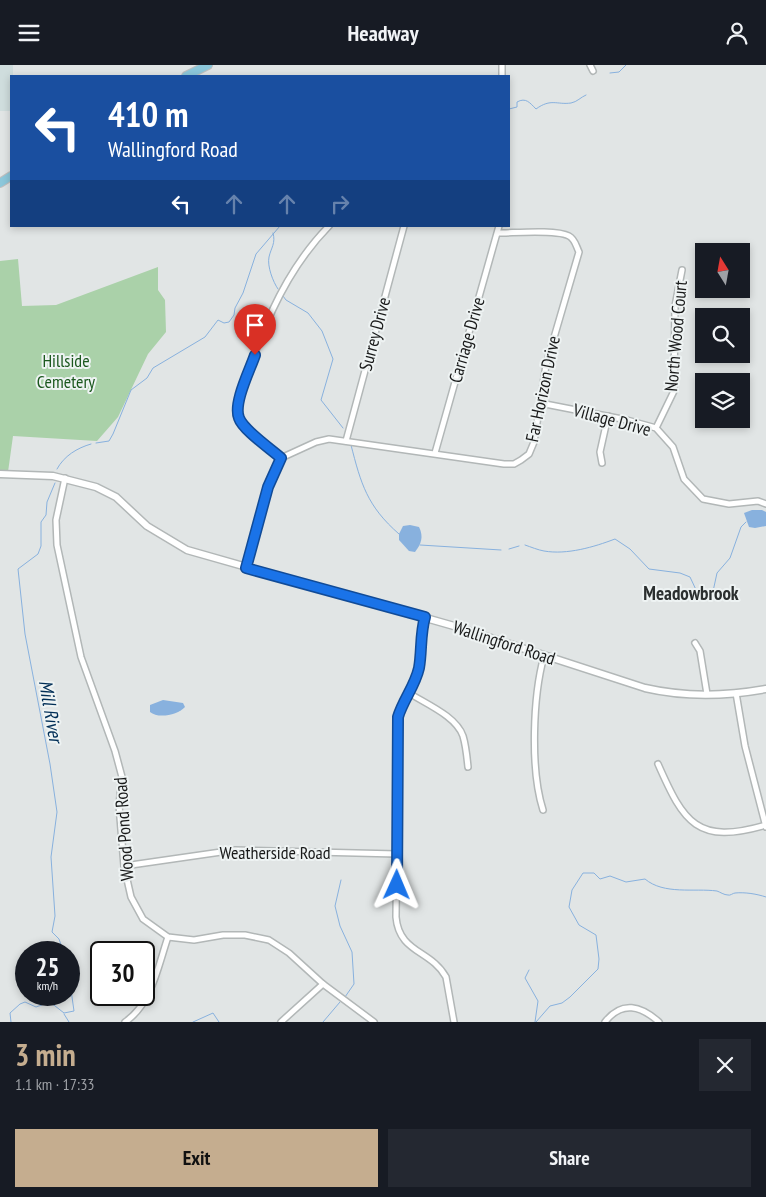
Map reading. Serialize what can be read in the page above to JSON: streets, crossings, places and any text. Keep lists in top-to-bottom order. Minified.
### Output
{"streets":{"street":["Surrey Drive","North Wood Court","Carriage Drive","Far Horizon Drive","Village Drive","Wallingford Road","Wood Pond Road","Weatherside Road"]},"crossings":[["Surrey Drive","Far Horizon Drive"],["North Wood Court","Village Drive"],["Carriage Drive","Far Horizon Drive"],["Far Horizon Drive","Village Drive"],["Wallingford Road","Wood Pond Road"],["Wood Pond Road","Weatherside Road"]],"districts":["Meadowbrook"],"water":["Mill River"],"parks":["Hillside Cemetery"],"north":"top","page":{"header":"Headway","turn":["410 m","Wallingford Road"],"speed":"25 km/h","limit":"30","heading":["3 min","1.1 km · 17:33"],"buttons":["Exit","Share"]}}
